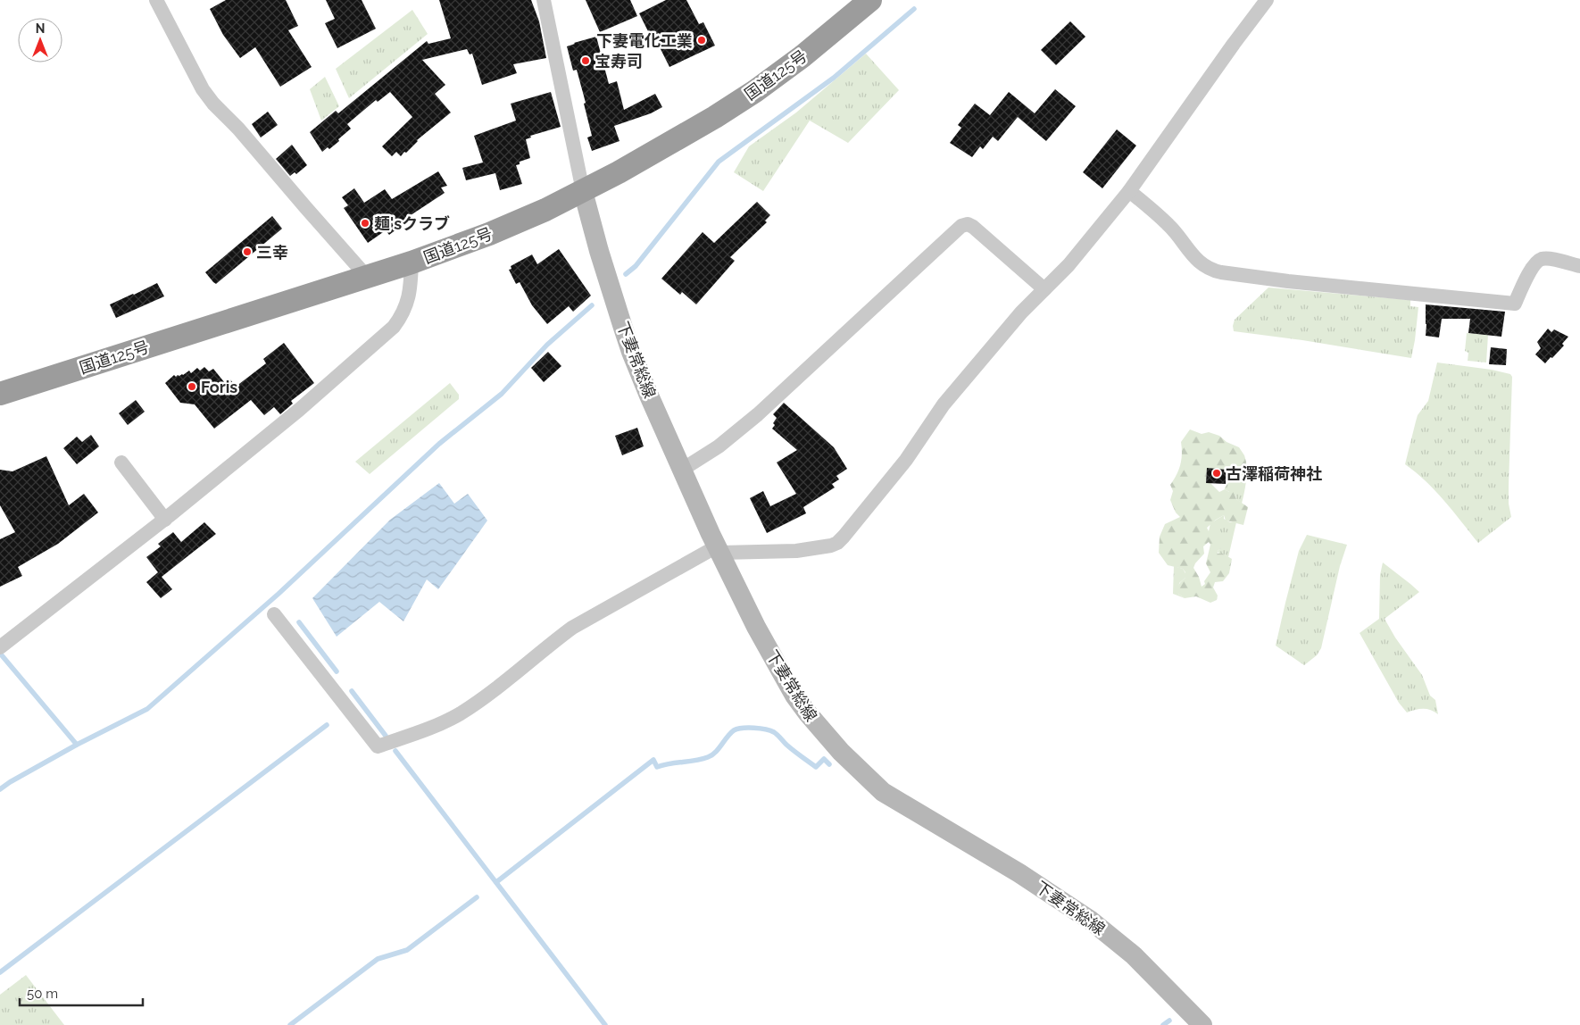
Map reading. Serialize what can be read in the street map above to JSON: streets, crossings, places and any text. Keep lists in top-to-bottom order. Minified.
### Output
{"streets":{"highway":["国道125号"],"main road":["下妻常総線"]},"crossings":[["国道125号","下妻常総線"]],"places":["下妻電化工業","宝寿司","麺'sクラブ","三幸","Foris","古澤稲荷神社"],"scale_bar":"50 m","north":"top"}
